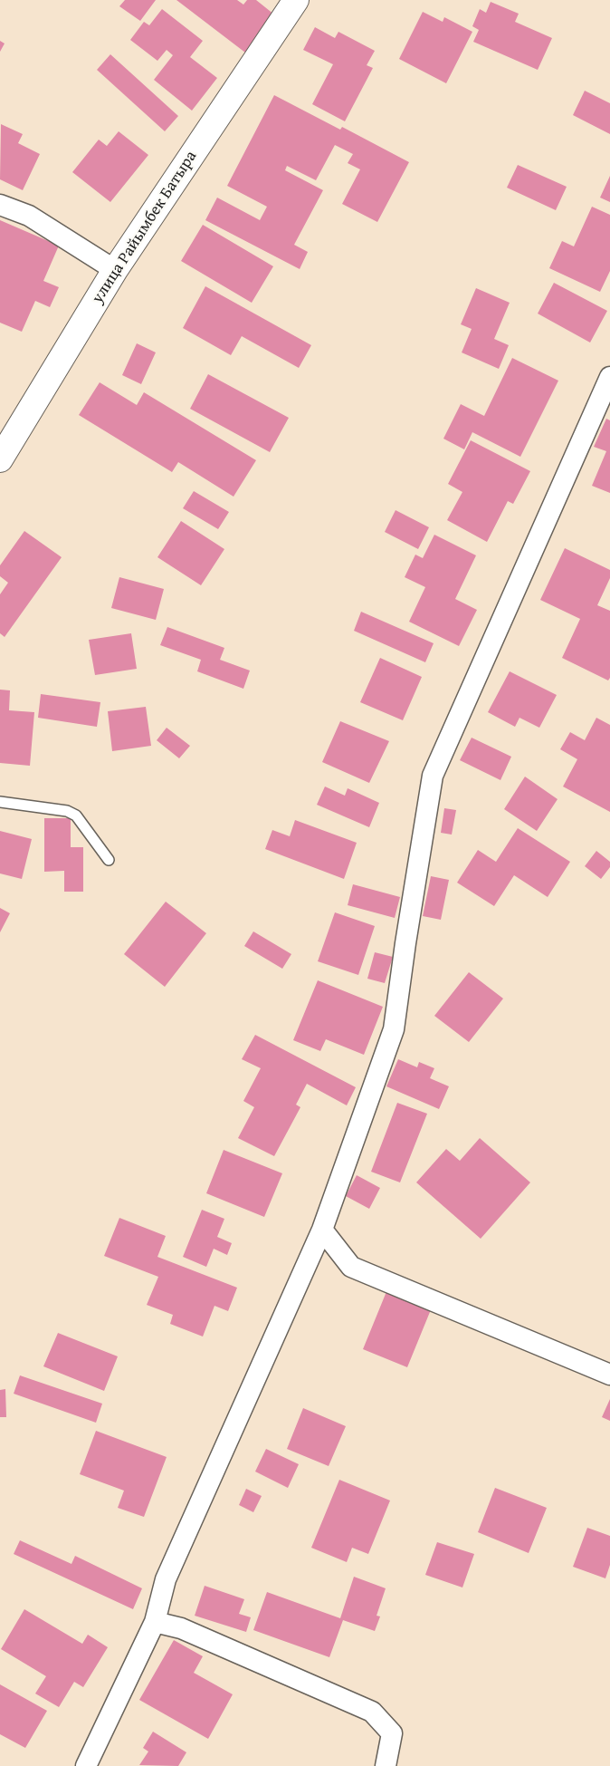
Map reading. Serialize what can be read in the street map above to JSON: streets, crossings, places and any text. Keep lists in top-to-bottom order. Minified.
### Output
{"streets":{"street":["улица Райымбек Батыра"]}}
